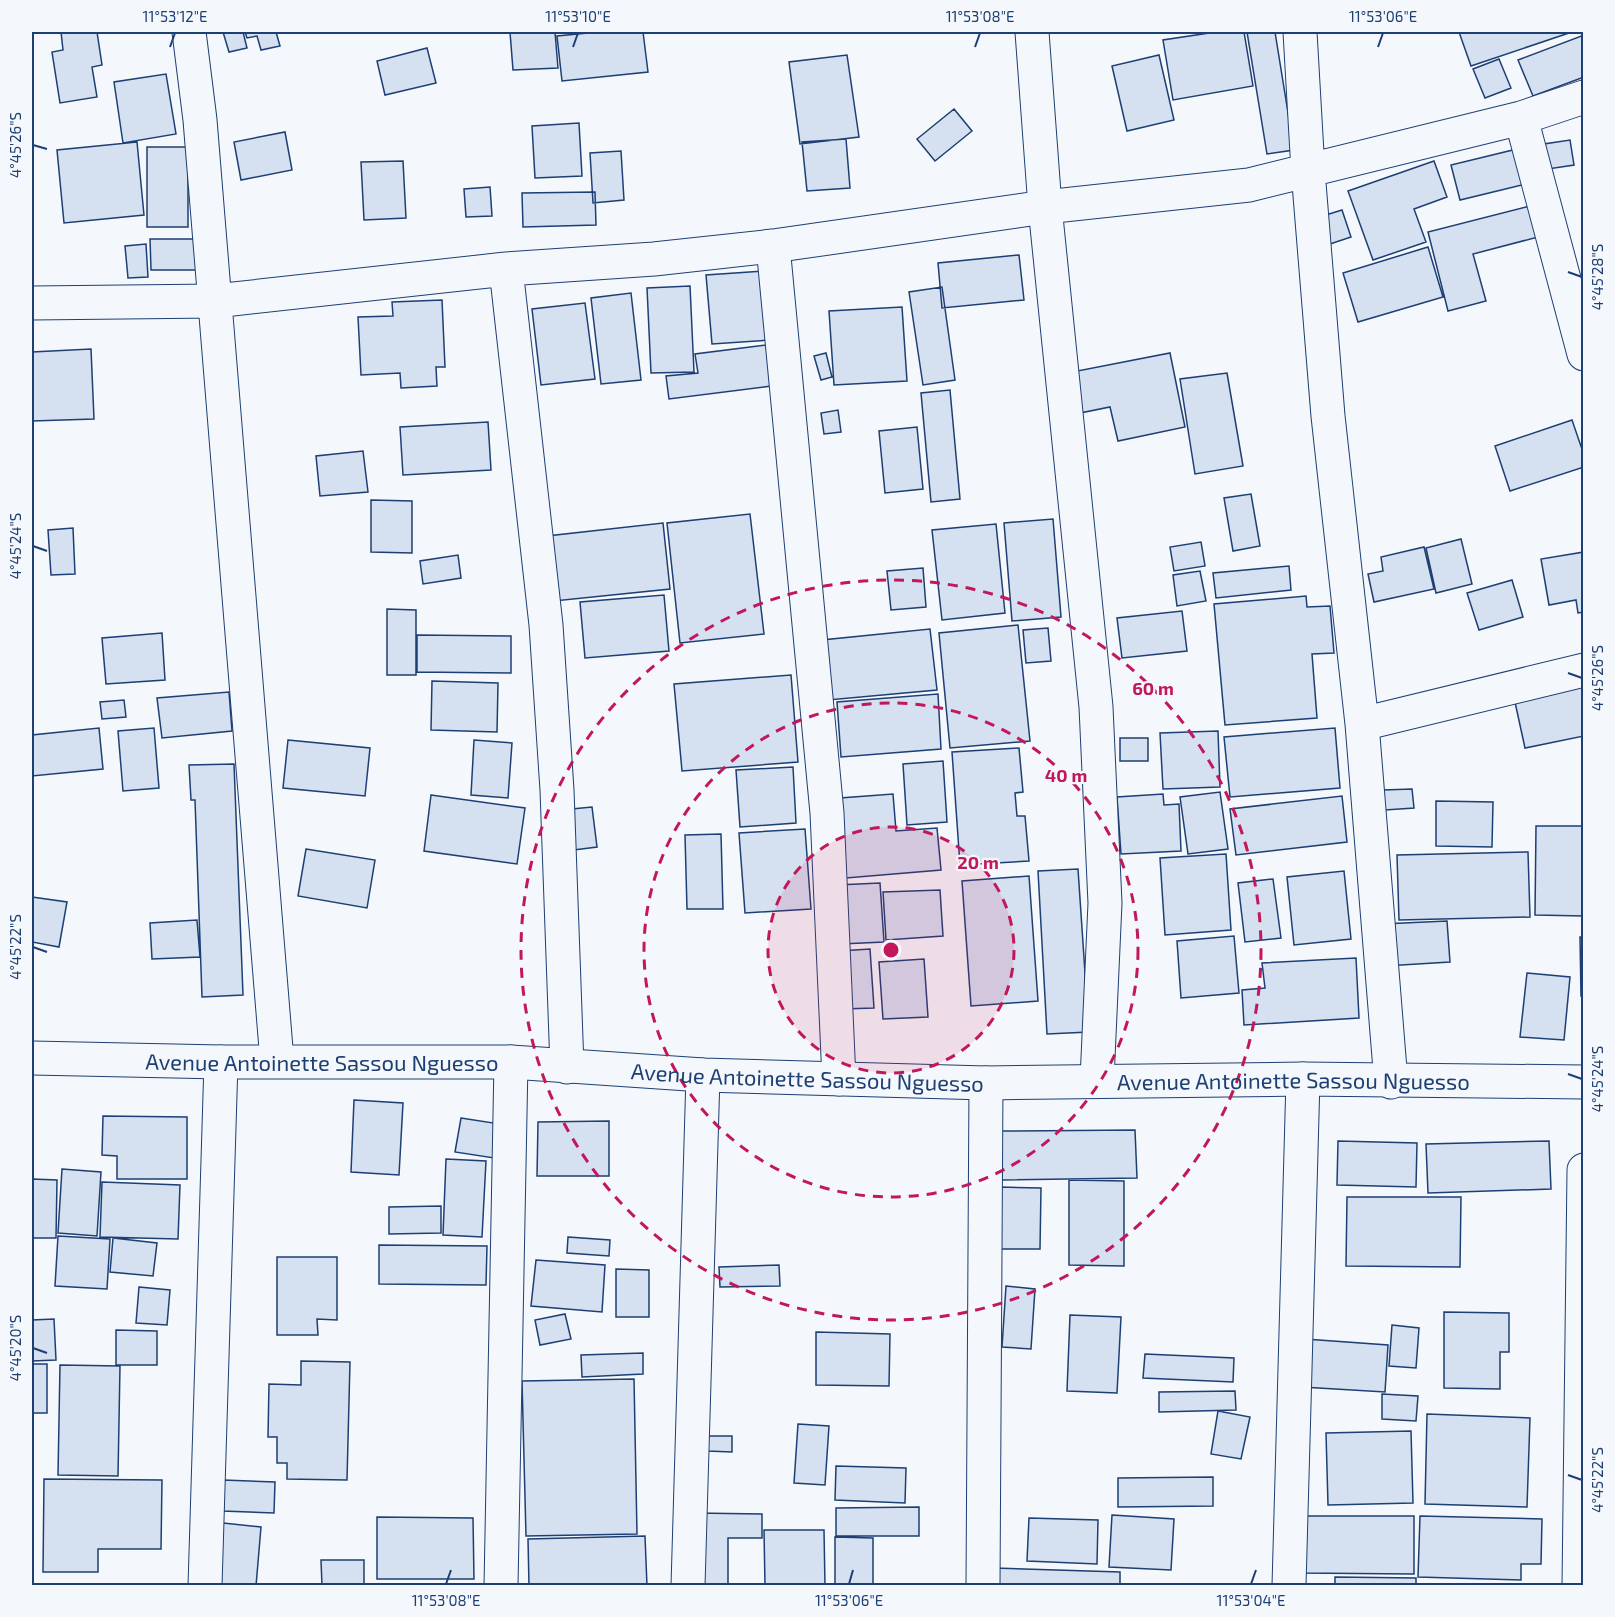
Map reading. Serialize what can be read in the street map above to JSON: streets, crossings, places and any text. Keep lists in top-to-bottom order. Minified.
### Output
{"streets":{"street":["Avenue Antoinette Sassou Nguesso"]},"coordinates":["11°53'12\"E","11°53'10\"E","11°53'08\"E","11°53'06\"E","4°45'26\"S","4°45'28\"S","4°45'24\"S","4°45'22\"S","4°45'20\"S","11°53'04\"E"],"rings":["60 m","40 m","20 m"]}
